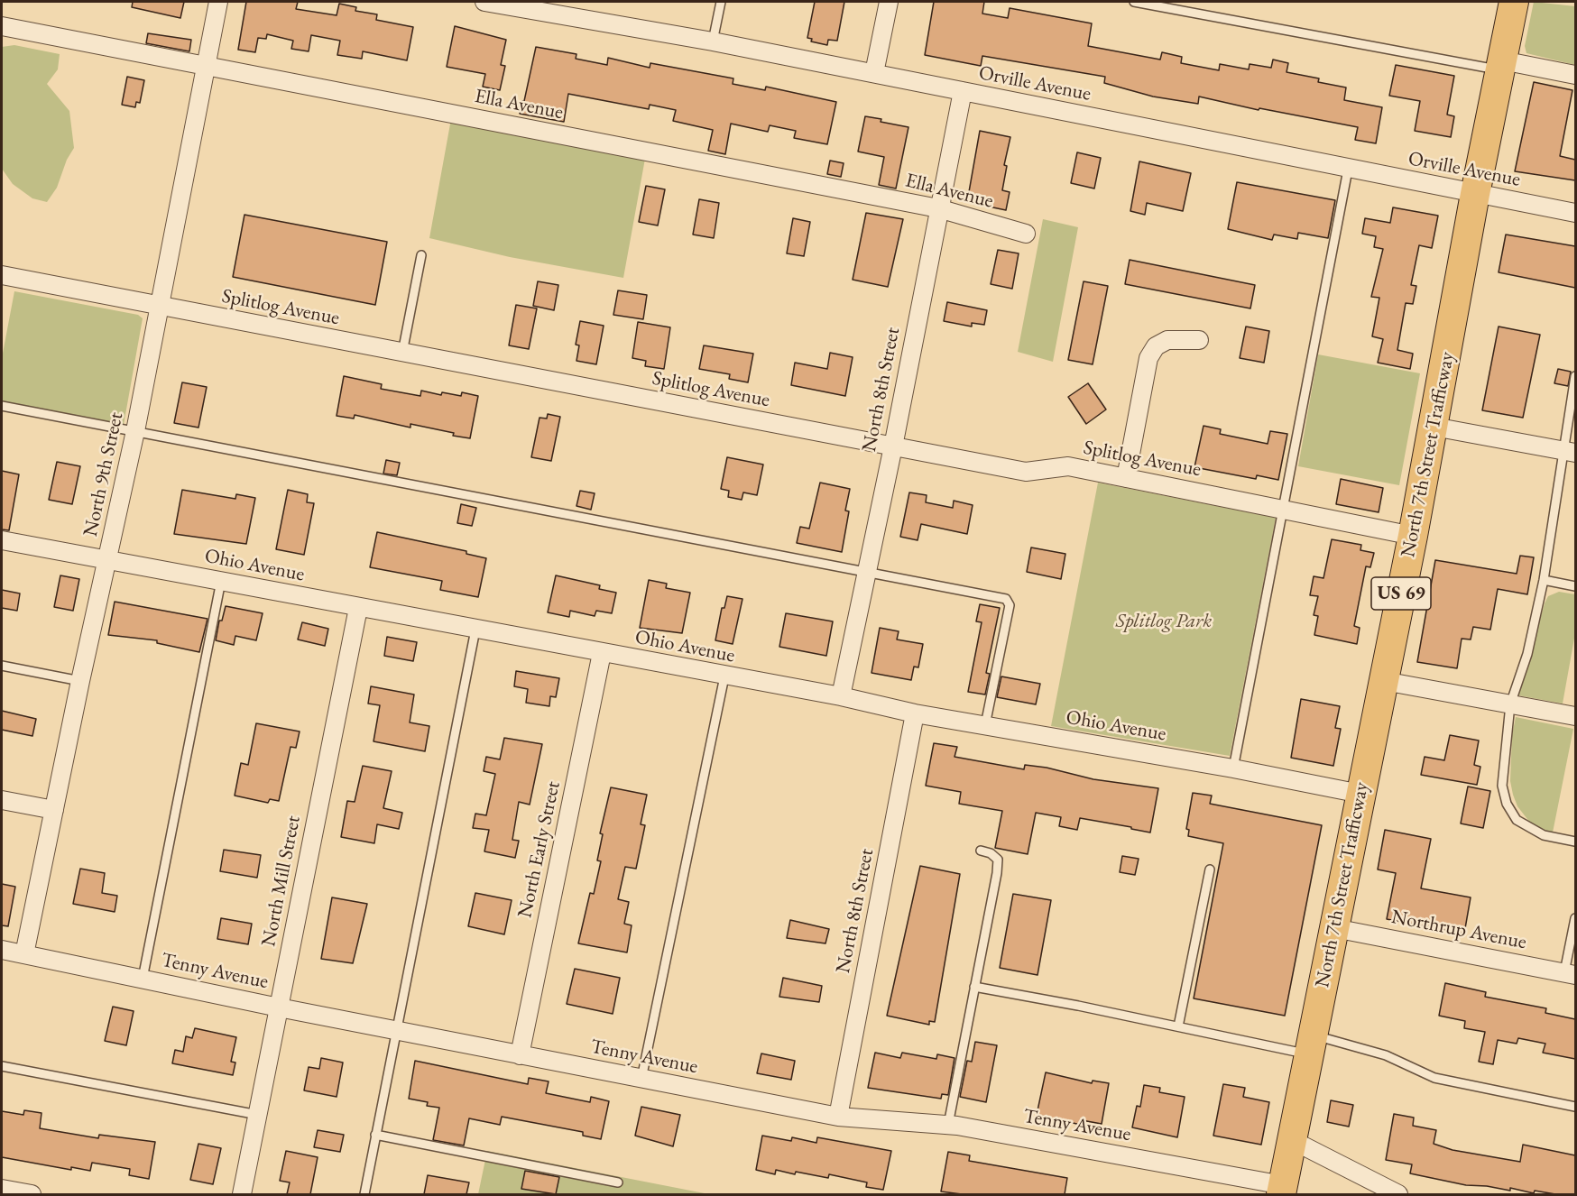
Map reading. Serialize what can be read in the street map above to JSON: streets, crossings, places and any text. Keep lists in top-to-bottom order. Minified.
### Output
{"streets":{"main road":["North 7th Street Trafficway","US 69"],"street":["Orville Avenue","Ella Avenue","Splitlog Avenue","North 8th Street","North 9th Street","Ohio Avenue","North Early Street","North Mill Street","Northrup Avenue","Tenny Avenue"]},"crossings":[["Orville Avenue","North 8th Street"],["Orville Avenue","North 7th Street Trafficway"],["Ella Avenue","North 8th Street"],["Ella Avenue","North 9th Street"],["Splitlog Avenue","North 8th Street"],["Splitlog Avenue","North 7th Street Trafficway"],["Splitlog Avenue","North 9th Street"],["North 8th Street","Ohio Avenue"],["North 8th Street","Tenny Avenue"],["North 7th Street Trafficway","Ohio Avenue"],["North 7th Street Trafficway","Northrup Avenue"],["North 7th Street Trafficway","Tenny Avenue"],["North 9th Street","Ohio Avenue"],["North 9th Street","Tenny Avenue"],["Ohio Avenue","North Early Street"],["Ohio Avenue","North Mill Street"],["North Early Street","Tenny Avenue"],["North Mill Street","Tenny Avenue"]],"parks":["Splitlog Park"]}
